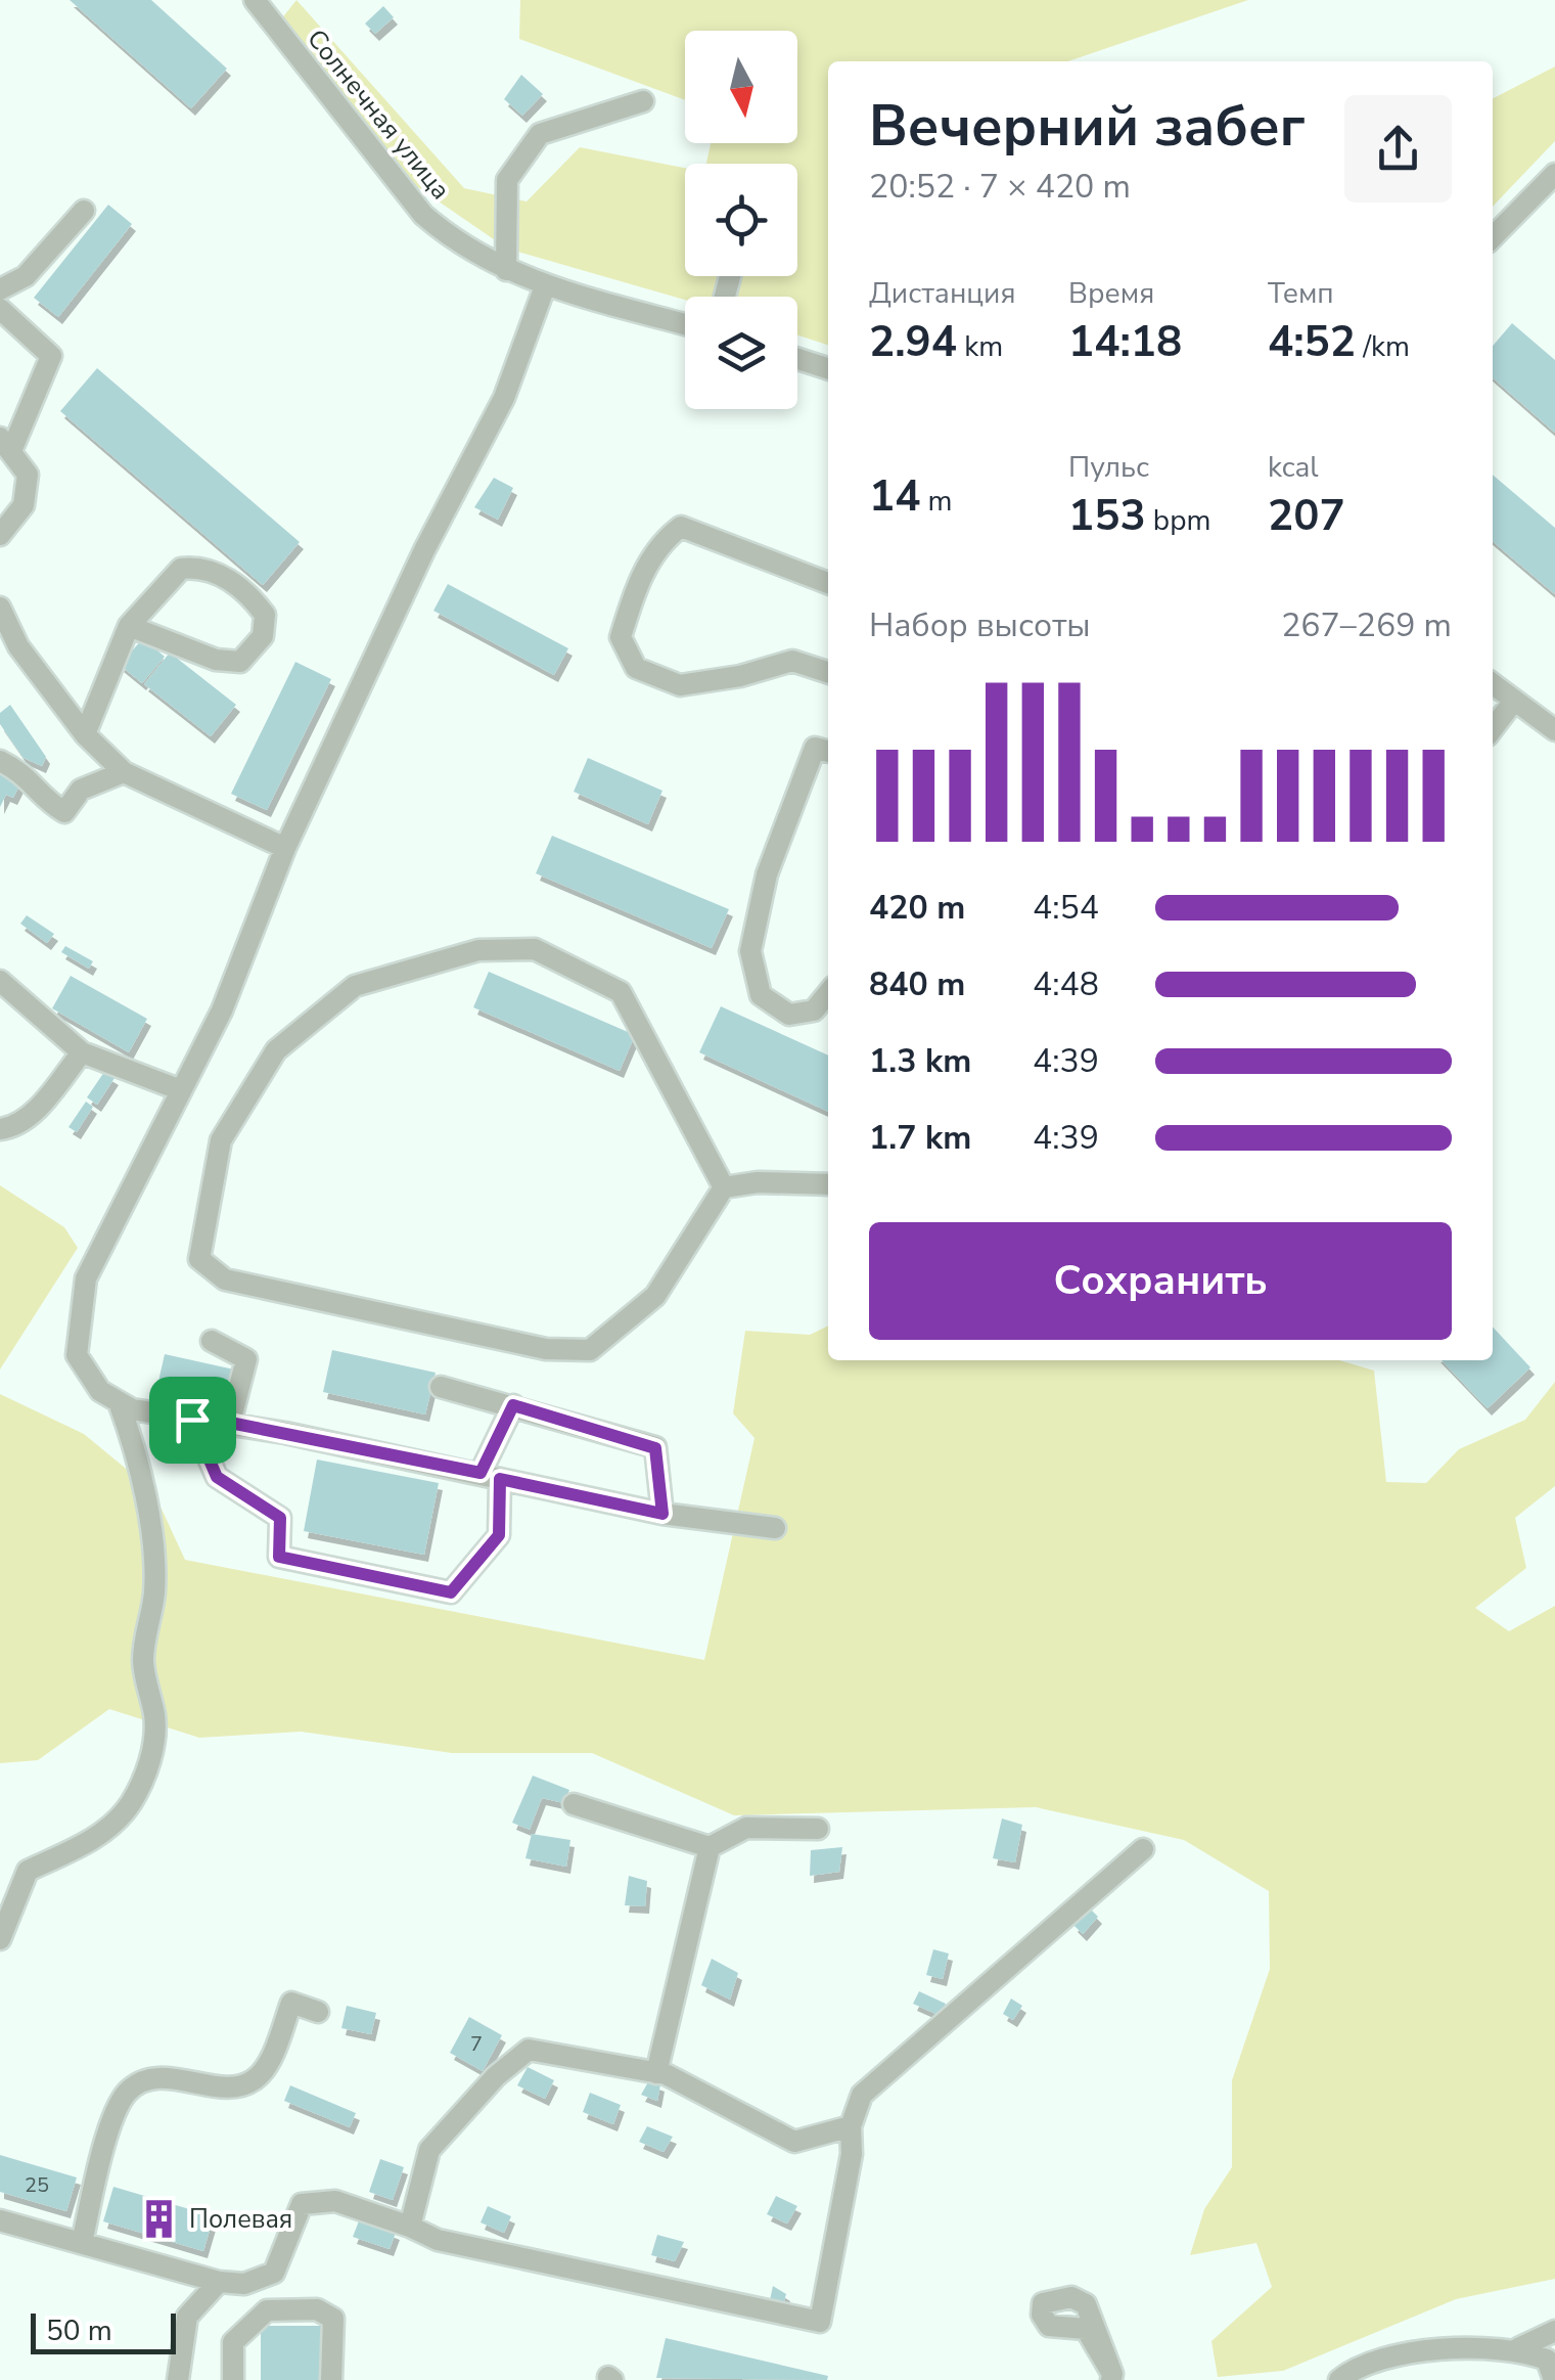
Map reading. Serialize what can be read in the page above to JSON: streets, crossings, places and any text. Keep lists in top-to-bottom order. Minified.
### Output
{"streets":{"street":["Солнечная улица"]},"places":{"building":["Полевая"]},"house_numbers":["7","25"],"scale_bar":"50 m","north":"bottom","page":{"heading":["Вечерний забег","20:52 · 7 × 420 m"],"stats":[["Дистанция","2.94 km"],["Время","14:18"],["Темп","4:52 /km"],["14 m"],["Пульс","153 bpm"],["kcal","207"]],"chart":["Набор высоты","267–269 m"],"list":[{"name":"420 m","note":"4:54"},{"name":"840 m","note":"4:48"},{"name":"1.3 km","note":"4:39"},{"name":"1.7 km","note":"4:39"}],"buttons":"Сохранить","scale":"50 m"}}
